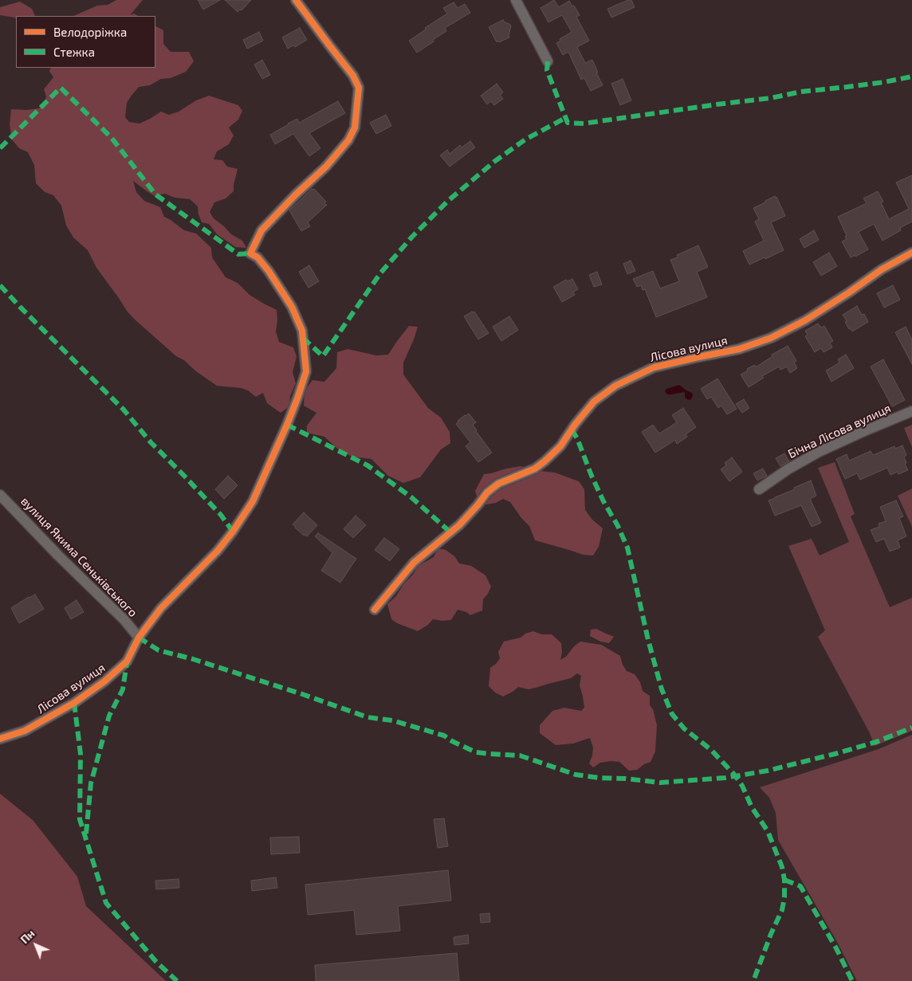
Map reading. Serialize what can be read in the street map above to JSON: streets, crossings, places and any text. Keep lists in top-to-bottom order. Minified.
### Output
{"streets":{"street":["Лісова вулиця","Бічна Лісова вулиця","вулиця Якима Сеньківського"]},"crossings":[["Лісова вулиця","вулиця Якима Сеньківського"]],"legend":["Велодоріжка","Стежка"],"north":"top left"}
